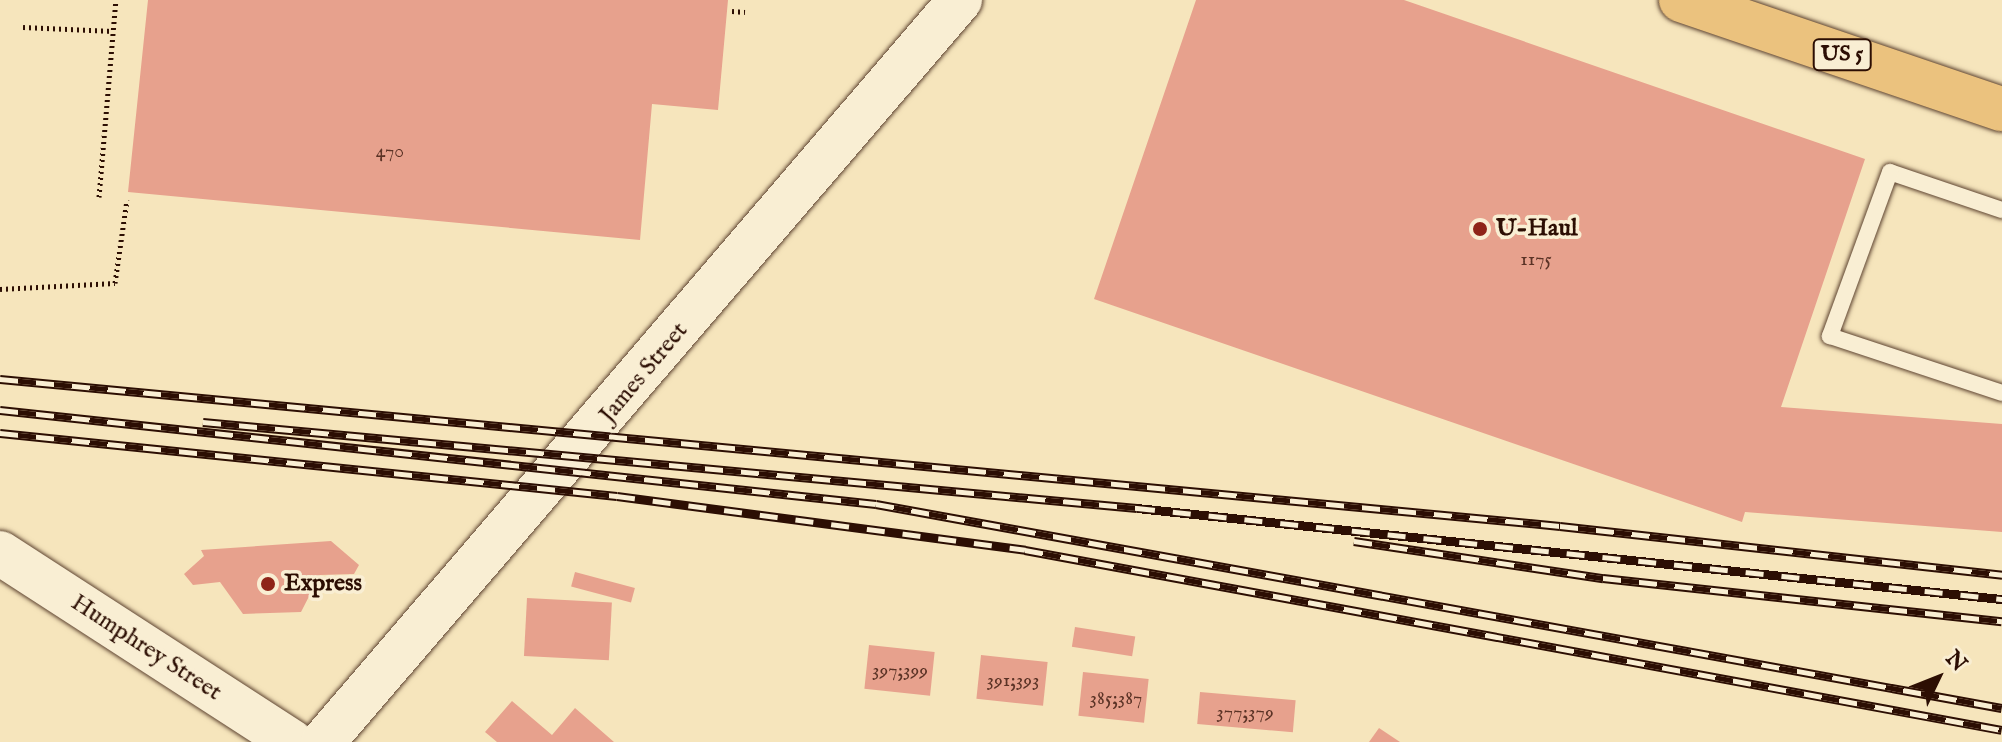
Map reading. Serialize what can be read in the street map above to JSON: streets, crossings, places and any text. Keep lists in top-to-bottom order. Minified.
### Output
{"streets":{"main road":["US 5"],"street":["James Street","Humphrey Street"]},"places":["U-Haul","Express"],"house_numbers":["470","1175","397;399","391;393","385;387","377;379"],"north":"top right"}
